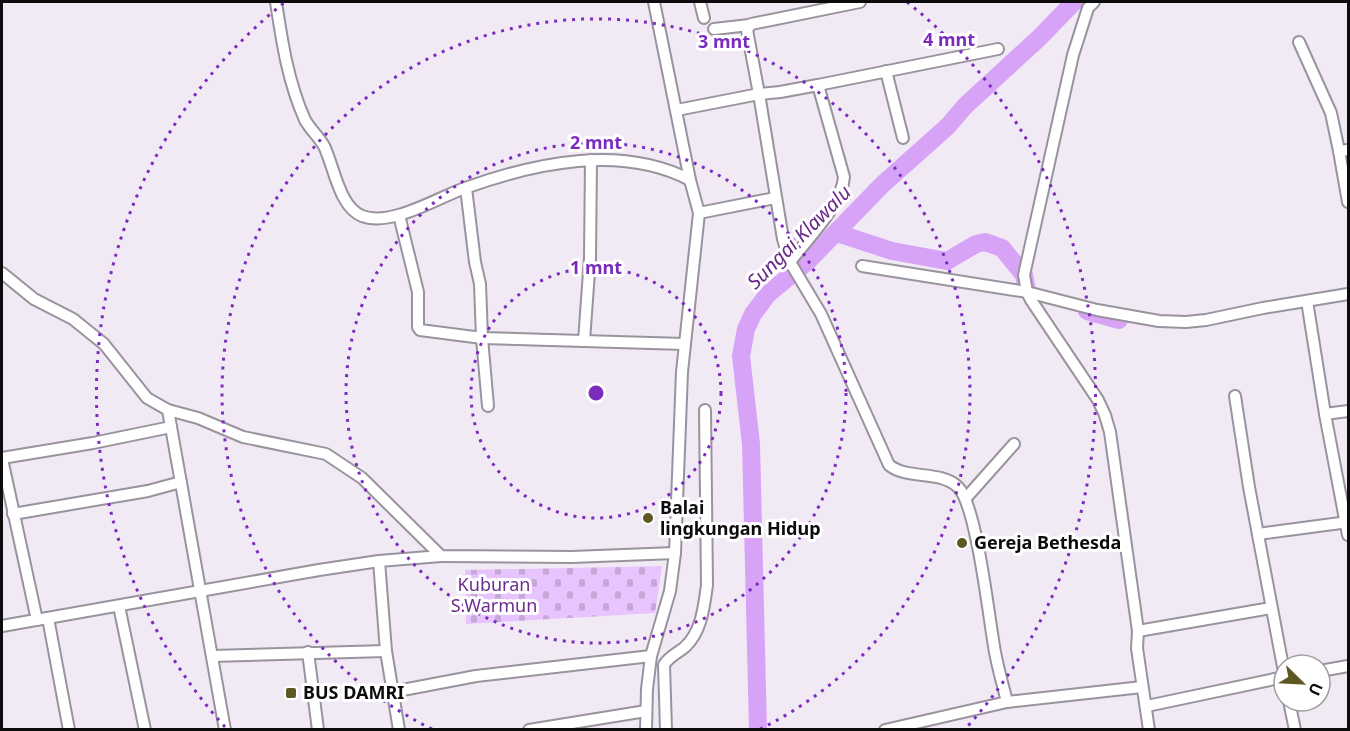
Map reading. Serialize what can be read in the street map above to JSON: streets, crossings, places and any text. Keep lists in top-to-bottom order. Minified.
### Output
{"water":["Sungai Klawalu"],"parks":["Kuburan S.Warmun"],"places":{"other":["Balai lingkungan Hidup","Gereja Bethesda"],"transit":["BUS DAMRI"]},"north":"bottom right","rings":["4 mnt","3 mnt","2 mnt","1 mnt"]}
